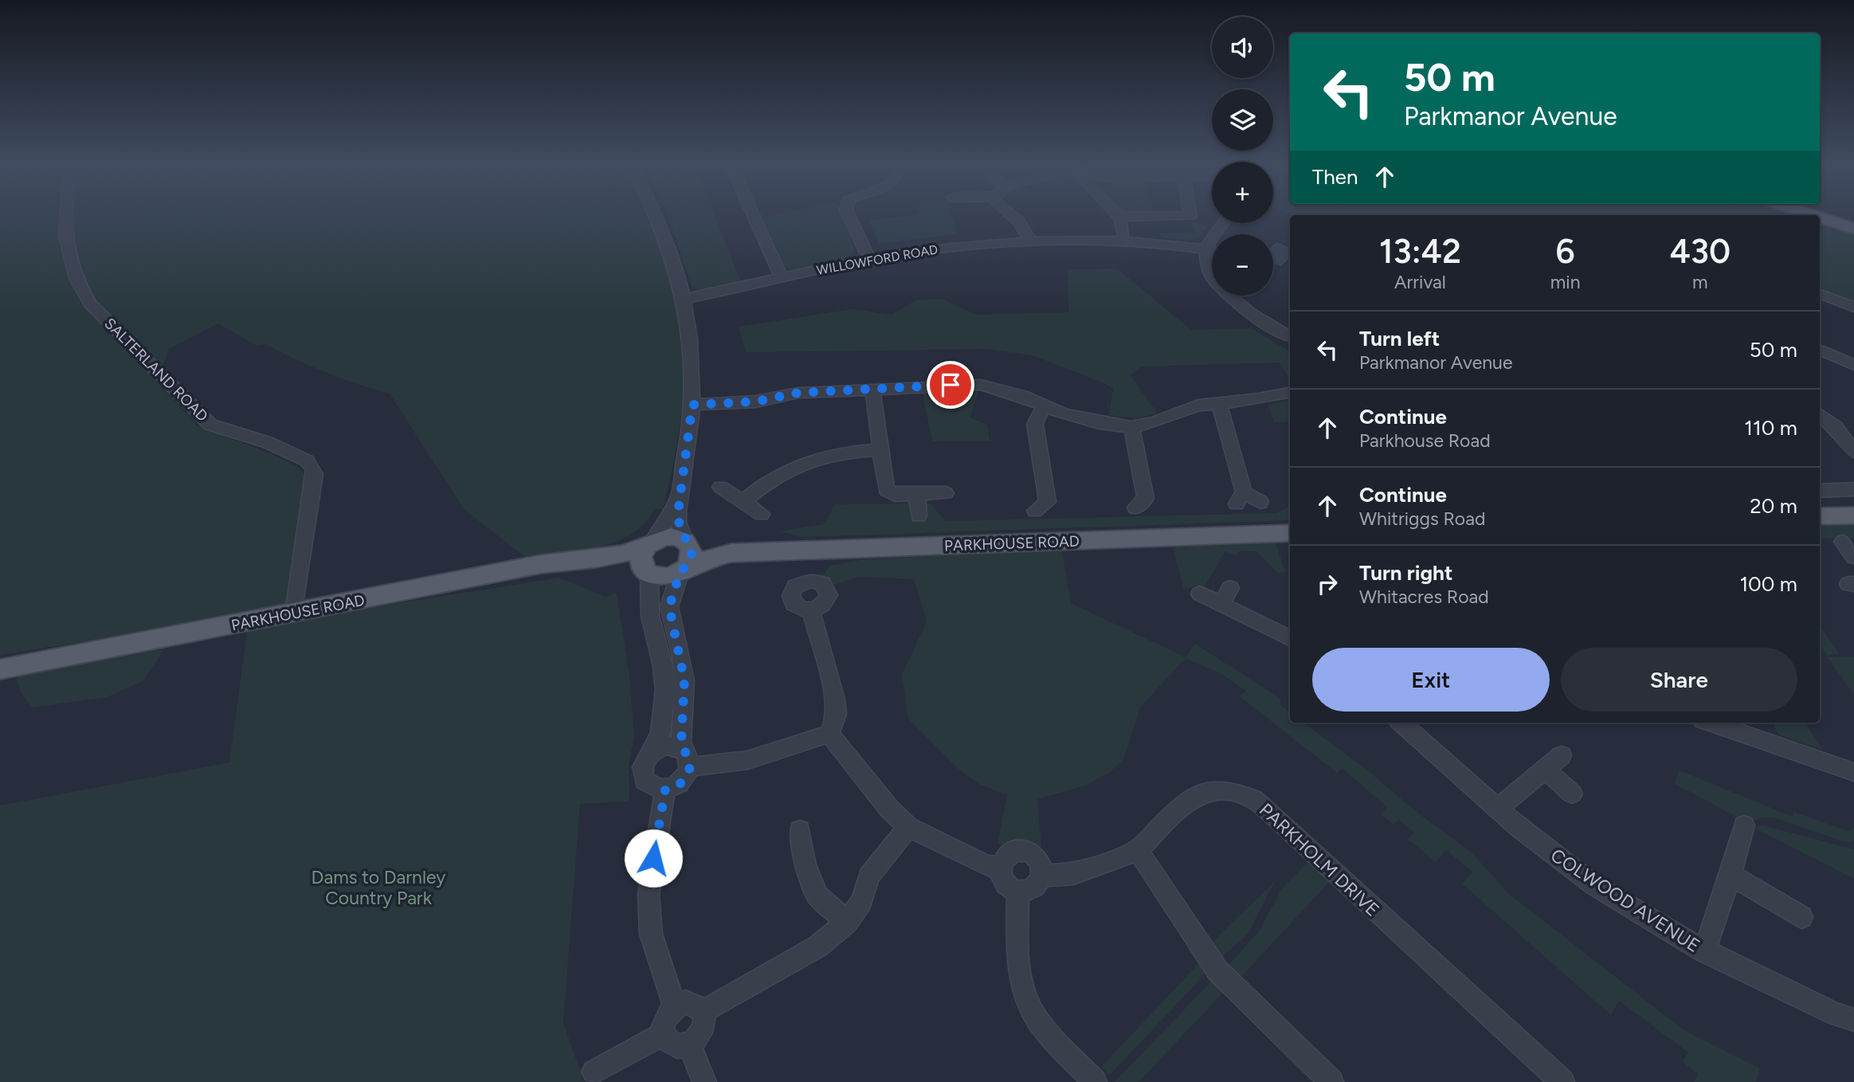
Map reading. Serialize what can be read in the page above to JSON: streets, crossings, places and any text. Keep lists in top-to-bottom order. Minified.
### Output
{"streets":{"main road":["PARKHOUSE ROAD"],"street":["WILLOWFORD ROAD","SALTERLAND ROAD","PARKHOLM DRIVE","COLWOOD AVENUE"]},"crossings":[["SALTERLAND ROAD","PARKHOUSE ROAD"]],"parks":["Dams to Darnley Country Park"],"page":{"map_buttons":["+","−"],"turn":["50 m","Parkmanor Avenue"],"then":"Then","eta":["13:42","Arrival","6","min","430","m"],"list":[{"name":"Turn left","note":"Parkmanor Avenue","value":"50 m"},{"name":"Continue","note":"Parkhouse Road","value":"110 m"},{"name":"Continue","note":"Whitriggs Road","value":"20 m"},{"name":"Turn right","note":"Whitacres Road","value":"100 m"}],"buttons":["Exit","Share"]}}
